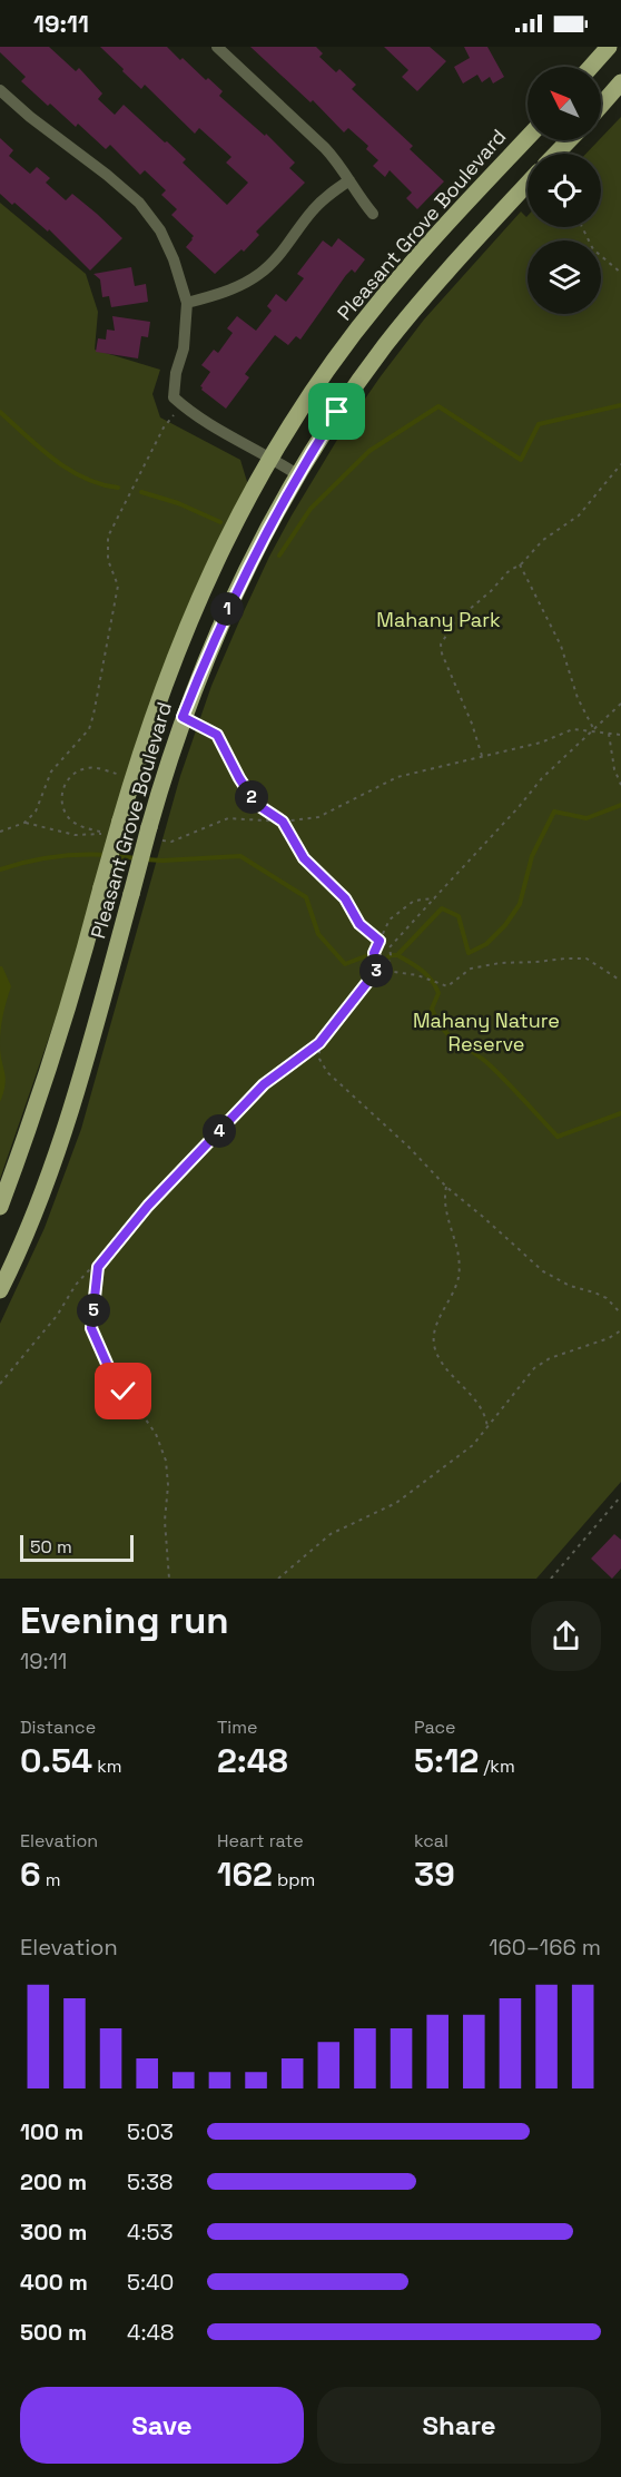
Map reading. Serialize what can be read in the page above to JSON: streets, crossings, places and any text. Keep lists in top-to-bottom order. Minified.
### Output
{"streets":{"main road":["Pleasant Grove Boulevard"]},"parks":["Mahany Park","Mahany Nature Reserve"],"scale_bar":"50 m","north":"top left","page":{"status":"19:11","pins":["1","2","3","4","5"],"scale":"50 m","heading":["Evening run","19:11"],"stats":[["Distance","0.54 km"],["Time","2:48"],["Pace","5:12 /km"],["Elevation","6 m"],["Heart rate","162 bpm"],["kcal","39"]],"chart":["Elevation","160–166 m"],"list":[{"name":"100 m","note":"5:03"},{"name":"200 m","note":"5:38"},{"name":"300 m","note":"4:53"},{"name":"400 m","note":"5:40"},{"name":"500 m","note":"4:48"}],"buttons":["Save","Share"]}}
